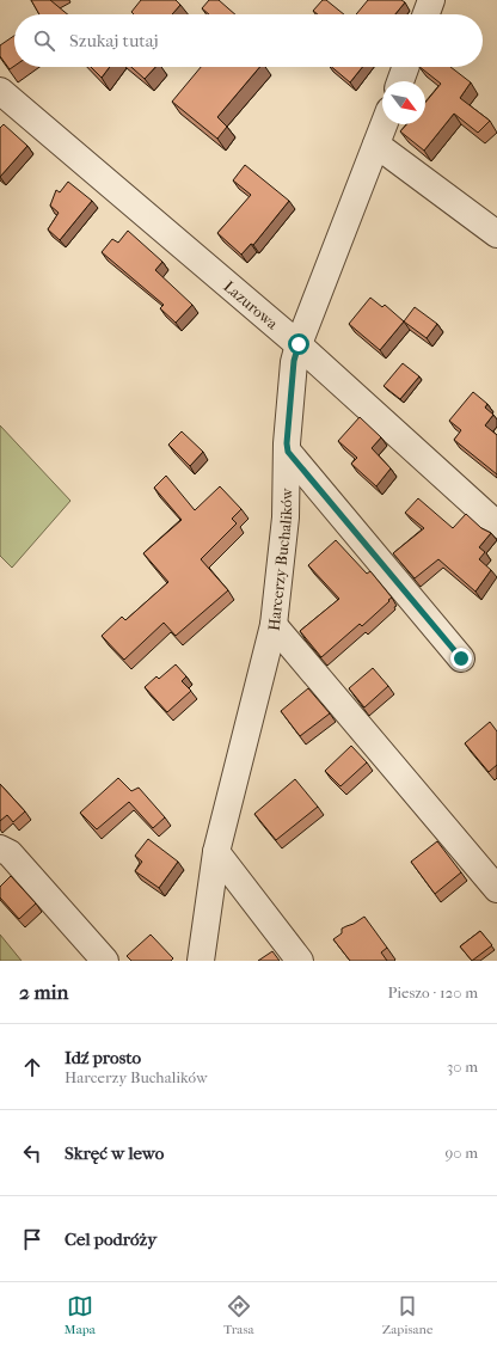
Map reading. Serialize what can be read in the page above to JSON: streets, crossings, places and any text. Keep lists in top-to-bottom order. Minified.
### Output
{"streets":{"street":["Lazurowa","Harcerzy Buchalików"]},"crossings":[["Lazurowa","Harcerzy Buchalików"]],"north":"bottom right","page":{"search":"Szukaj tutaj","heading":["2 min","Pieszo · 120 m"],"list":[["Idź prosto","Harcerzy Buchalików","30 m"],["Skręć w lewo","90 m"],"Cel podróży"],"nav":["Mapa","Trasa","Zapisane"]}}
